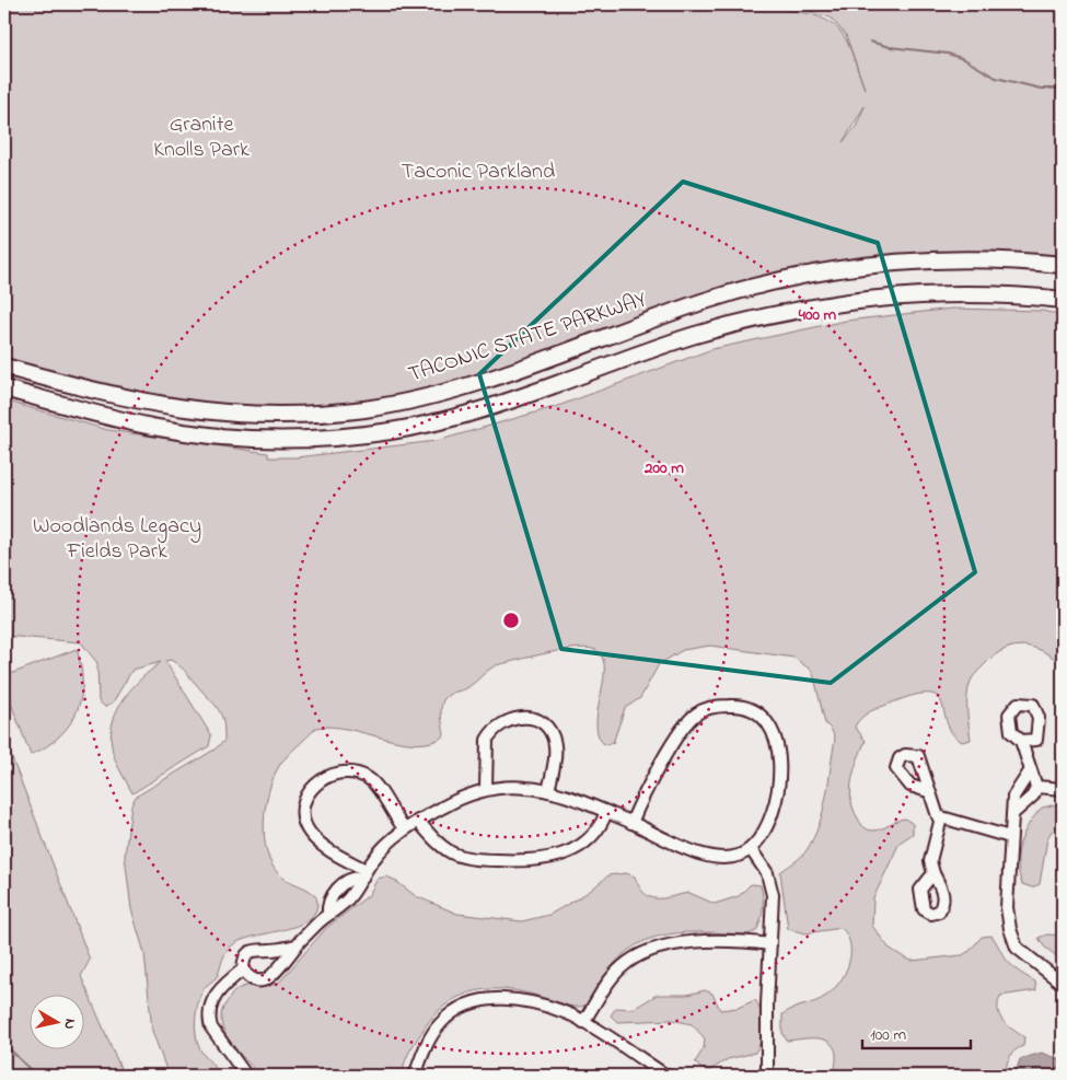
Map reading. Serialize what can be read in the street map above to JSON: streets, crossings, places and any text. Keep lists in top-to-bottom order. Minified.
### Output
{"streets":{"highway":["TACONIC STATE PARKWAY"]},"parks":["Granite Knolls Park","Taconic Parkland","Woodlands Legacy Fields Park"],"scale_bar":"100 m","north":"right","rings":["400 m","200 m"]}
